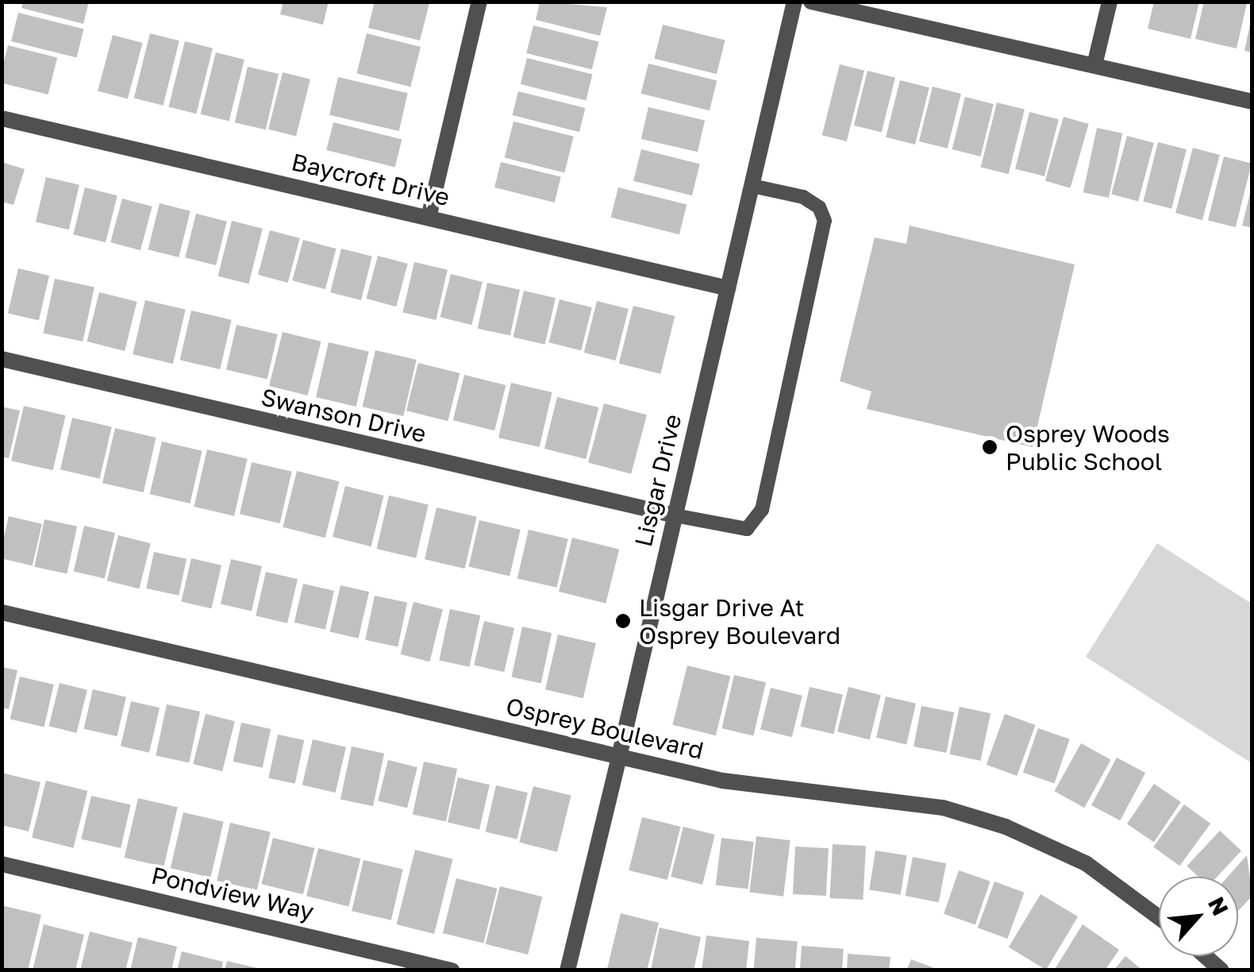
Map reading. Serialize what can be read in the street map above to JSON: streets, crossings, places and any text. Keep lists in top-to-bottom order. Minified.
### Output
{"streets":{"street":["Baycroft Drive","Swanson Drive","Lisgar Drive","Osprey Boulevard","Pondview Way"]},"crossings":[["Baycroft Drive","Lisgar Drive"],["Swanson Drive","Lisgar Drive"],["Lisgar Drive","Osprey Boulevard"]],"places":["Osprey Woods Public School","Lisgar Drive At Osprey Boulevard"],"north":"top right"}
